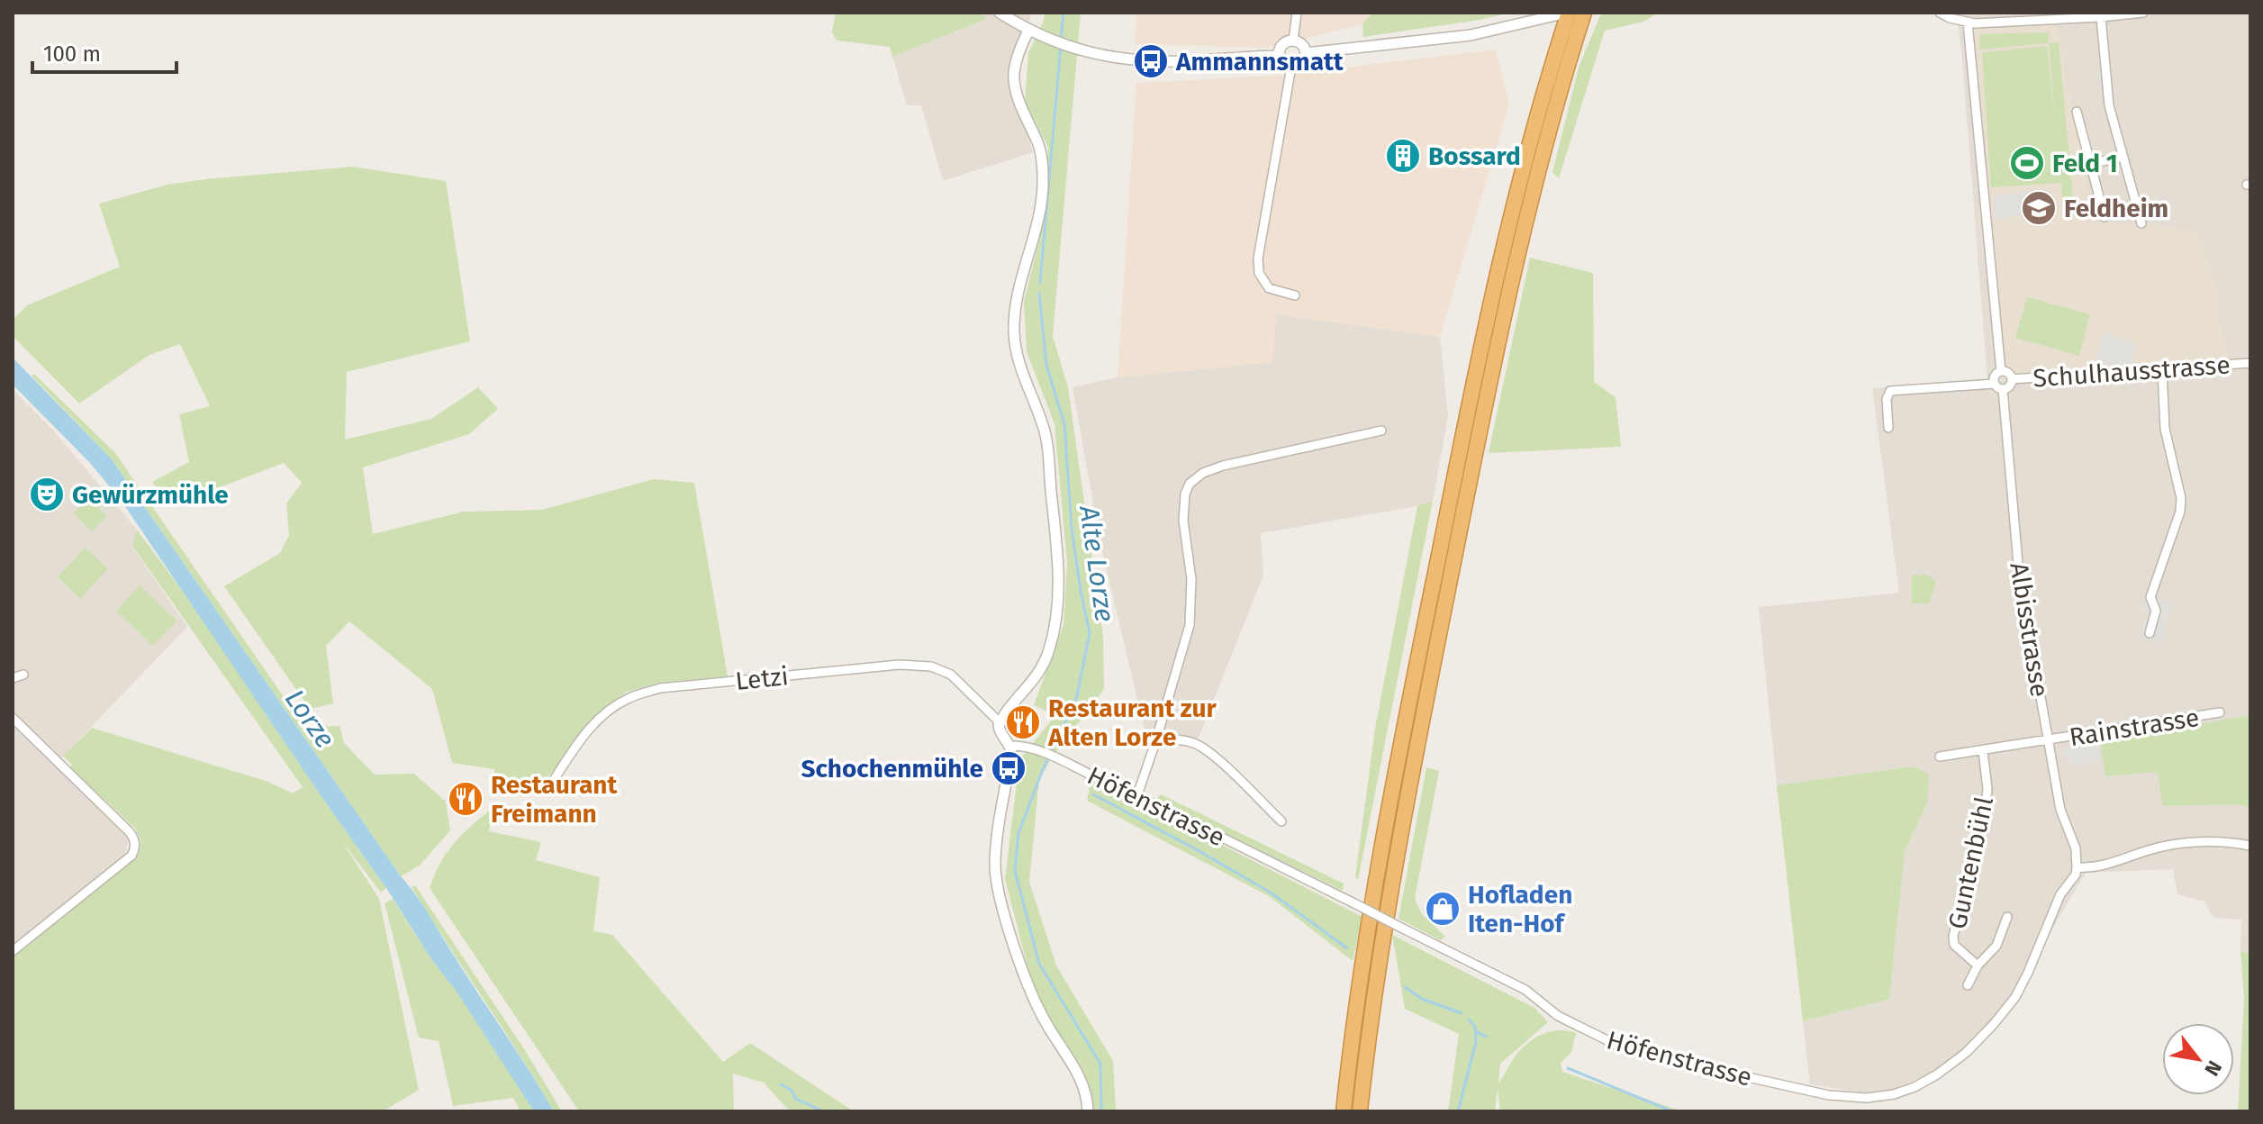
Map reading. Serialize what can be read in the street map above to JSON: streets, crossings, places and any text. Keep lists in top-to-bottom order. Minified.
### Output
{"streets":{"street":["Schulhausstrasse","Albisstrasse","Letzi","Rainstrasse","Höfenstrasse","Guntenbühl"]},"crossings":[["Schulhausstrasse","Albisstrasse"],["Albisstrasse","Rainstrasse"],["Albisstrasse","Höfenstrasse"],["Rainstrasse","Guntenbühl"]],"water":["Alte Lorze","Lorze"],"places":{"bus stop":["Ammannsmatt","Schochenmühle"],"building":["Bossard"],"sports":["Feld 1"],"school or university":["Feldheim"],"theatre":["Gewürzmühle"],"restaurant":["Restaurant zur Alten Lorze","Restaurant Freimann"],"shop":["Hofladen Iten-Hof"]},"scale_bar":"100 m","north":"bottom right"}
